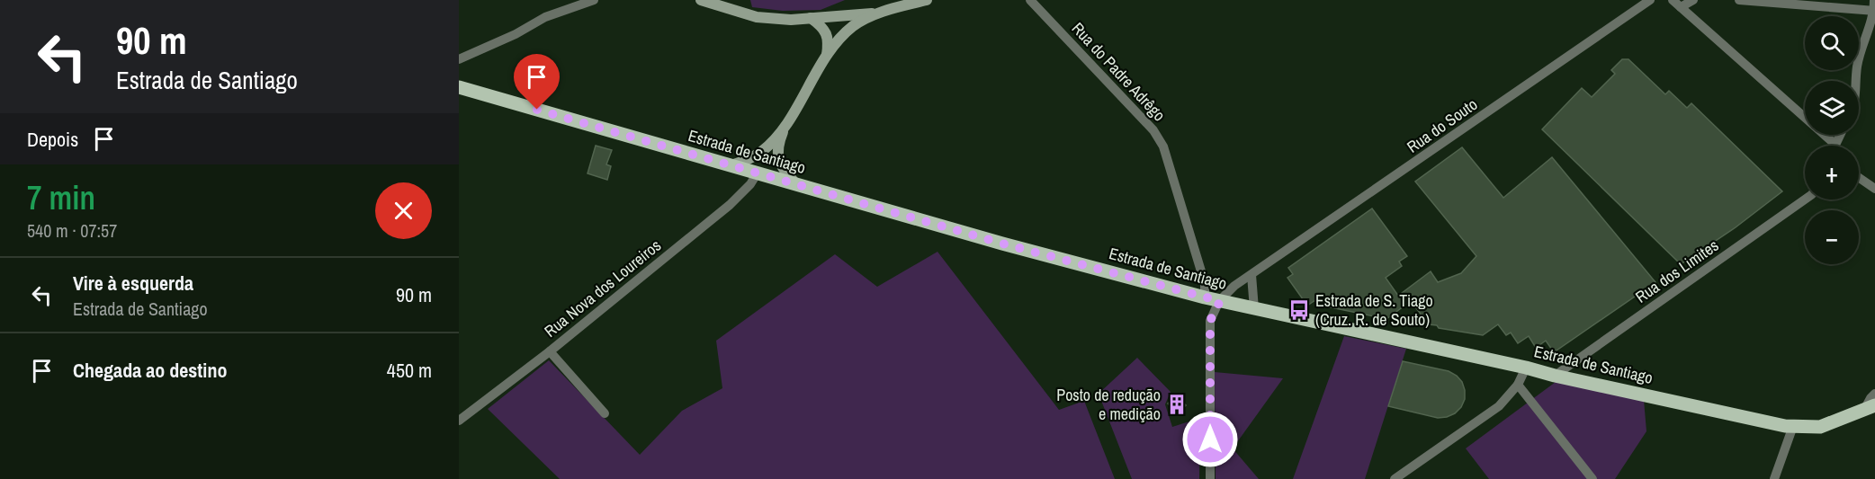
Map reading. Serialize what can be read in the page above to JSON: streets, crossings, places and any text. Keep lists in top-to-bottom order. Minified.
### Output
{"streets":{"main road":["Estrada de Santiago"],"street":["Rua do Padre Adrêgo","Rua do Souto","Rua dos Limites","Rua Nova dos Loureiros"]},"crossings":[["Rua do Padre Adrêgo","Estrada de Santiago"],["Rua do Souto","Estrada de Santiago"],["Estrada de Santiago","Rua dos Limites"],["Estrada de Santiago","Rua Nova dos Loureiros"]],"places":{"bus stop":["Estrada de S. Tiago (Cruz. R. de Souto)"],"building":["Posto de redução e medição"]},"page":{"turn":["90 m","Estrada de Santiago"],"map_buttons":["+","−"],"then":"Depois","heading":["7 min","540 m · 07:57"],"list":[{"name":"Vire à esquerda","note":"Estrada de Santiago","value":"90 m"},{"name":"Chegada ao destino","value":"450 m"}]}}
